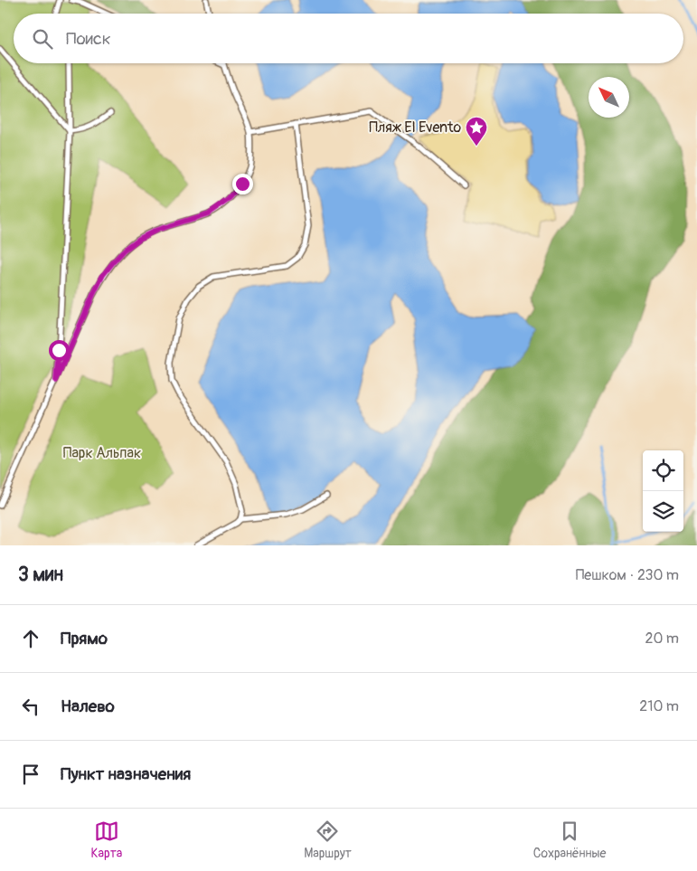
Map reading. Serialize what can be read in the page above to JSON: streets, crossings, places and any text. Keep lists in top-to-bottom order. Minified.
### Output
{"parks":["Парк Альпак"],"places":{"place":["Пляж El Evento"]},"north":"top left","page":{"search":"Поиск","heading":["3 мин","Пешком · 230 m"],"list":[["Прямо","20 m"],["Налево","210 m"],"Пункт назначения"],"nav":["Карта","Маршрут","Сохранённые"]}}
